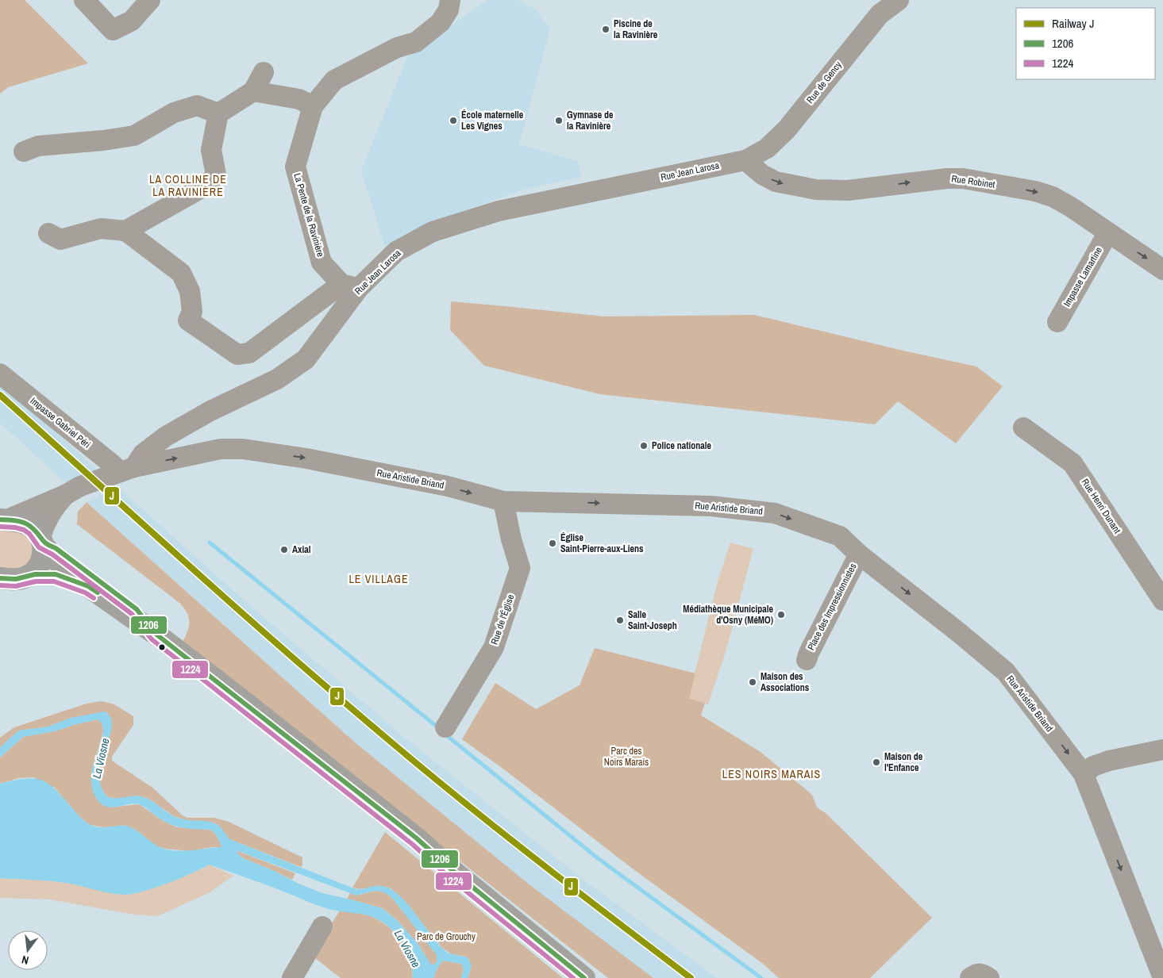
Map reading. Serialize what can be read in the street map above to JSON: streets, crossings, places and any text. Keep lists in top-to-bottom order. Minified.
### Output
{"streets":{"street":["Rue de Gency","Rue Jean Larosa","Rue Robinet","La Pente de la Ravinière","Impasse Lamartine","Impasse Gabriel Péri","Rue Aristide Briand","Rue Henri Dunant","Place des Impressionnistes","Rue de l'Église"]},"crossings":[["Rue de Gency","Rue Jean Larosa"],["Rue de Gency","Rue Robinet"],["Rue Jean Larosa","Rue Robinet"],["Rue Jean Larosa","La Pente de la Ravinière"],["Rue Jean Larosa","Impasse Gabriel Péri"],["Rue Jean Larosa","Rue Aristide Briand"],["Rue Robinet","Impasse Lamartine"],["Impasse Gabriel Péri","Rue Aristide Briand"],["Rue Aristide Briand","Place des Impressionnistes"],["Rue Aristide Briand","Rue de l'Église"]],"one_way":["Rue Robinet","Rue Aristide Briand"],"districts":["LA COLLINE DE LA RAVINIÈRE","LE VILLAGE","LES NOIRS MARAIS"],"water":["La Viosne"],"parks":["Parc des Noirs Marais","Parc de Grouchy"],"places":["Piscine de la Ravinière","École maternelle Les Vignes","Gymnase de la Ravinière","Police nationale","Église Saint-Pierre-aux-Liens","Axial","Médiathèque Municipale d'Osny (MéMO)","Salle Saint-Joseph","Maison des Associations","Maison de l'Enfance"],"lines":["rail line J","transit line 1206","transit line 1224"],"legend":["Railway J","1206","1224"],"north":"bottom"}
